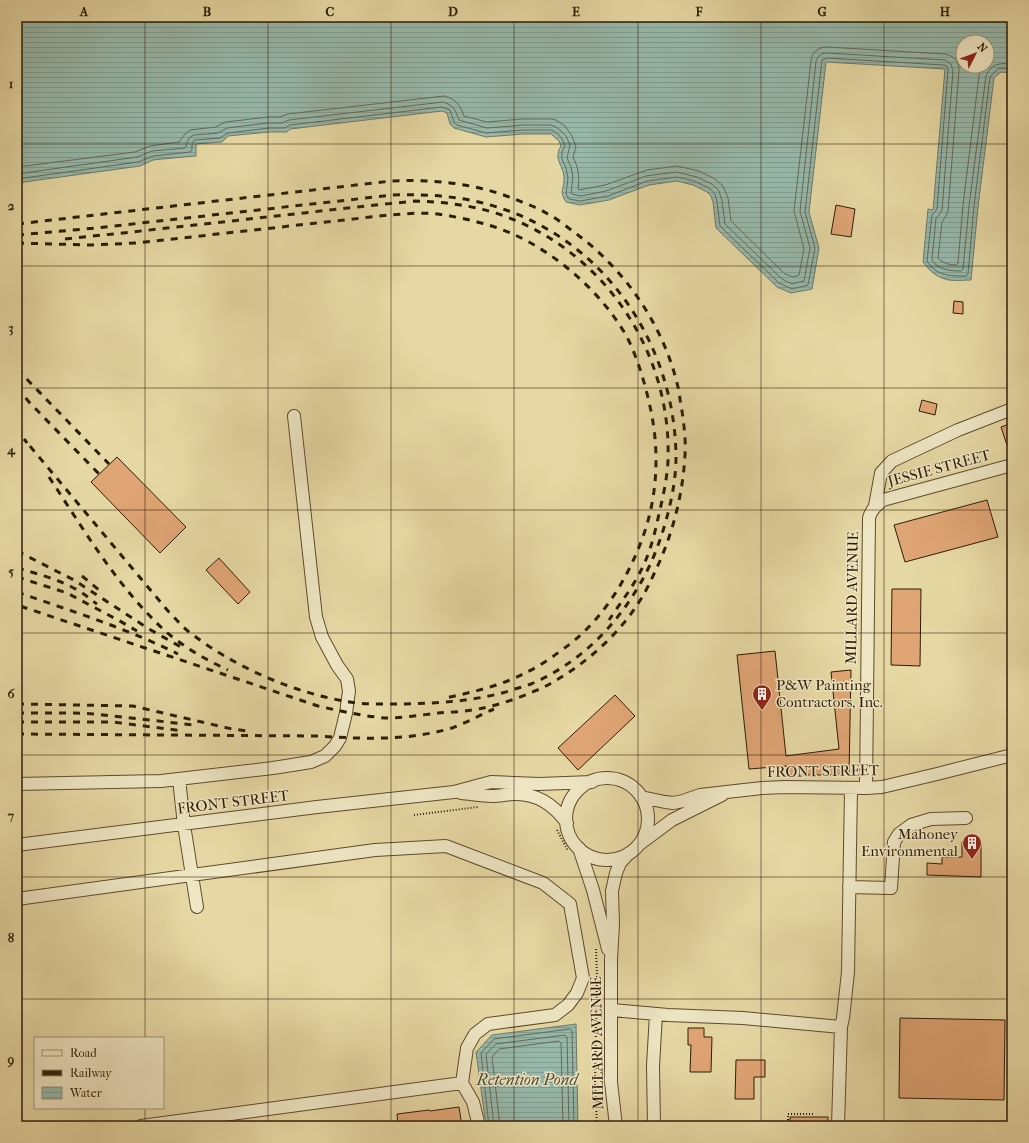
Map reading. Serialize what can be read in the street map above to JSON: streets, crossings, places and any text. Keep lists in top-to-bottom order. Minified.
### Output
{"streets":{"street":["JESSIE STREET","MILLARD AVENUE","FRONT STREET"]},"crossings":[["JESSIE STREET","MILLARD AVENUE"],["MILLARD AVENUE","FRONT STREET"]],"water":["Retention Pond"],"places":{"building":["P&W Painting Contractors, Inc.","Mahoney Environmental"]},"legend":["Road","Railway","Water"],"north":"top right","grid":{"columns":["A","B","C","D","E","F","G","H"],"rows":["1","2","3","4","5","6","7","8","9"]}}
